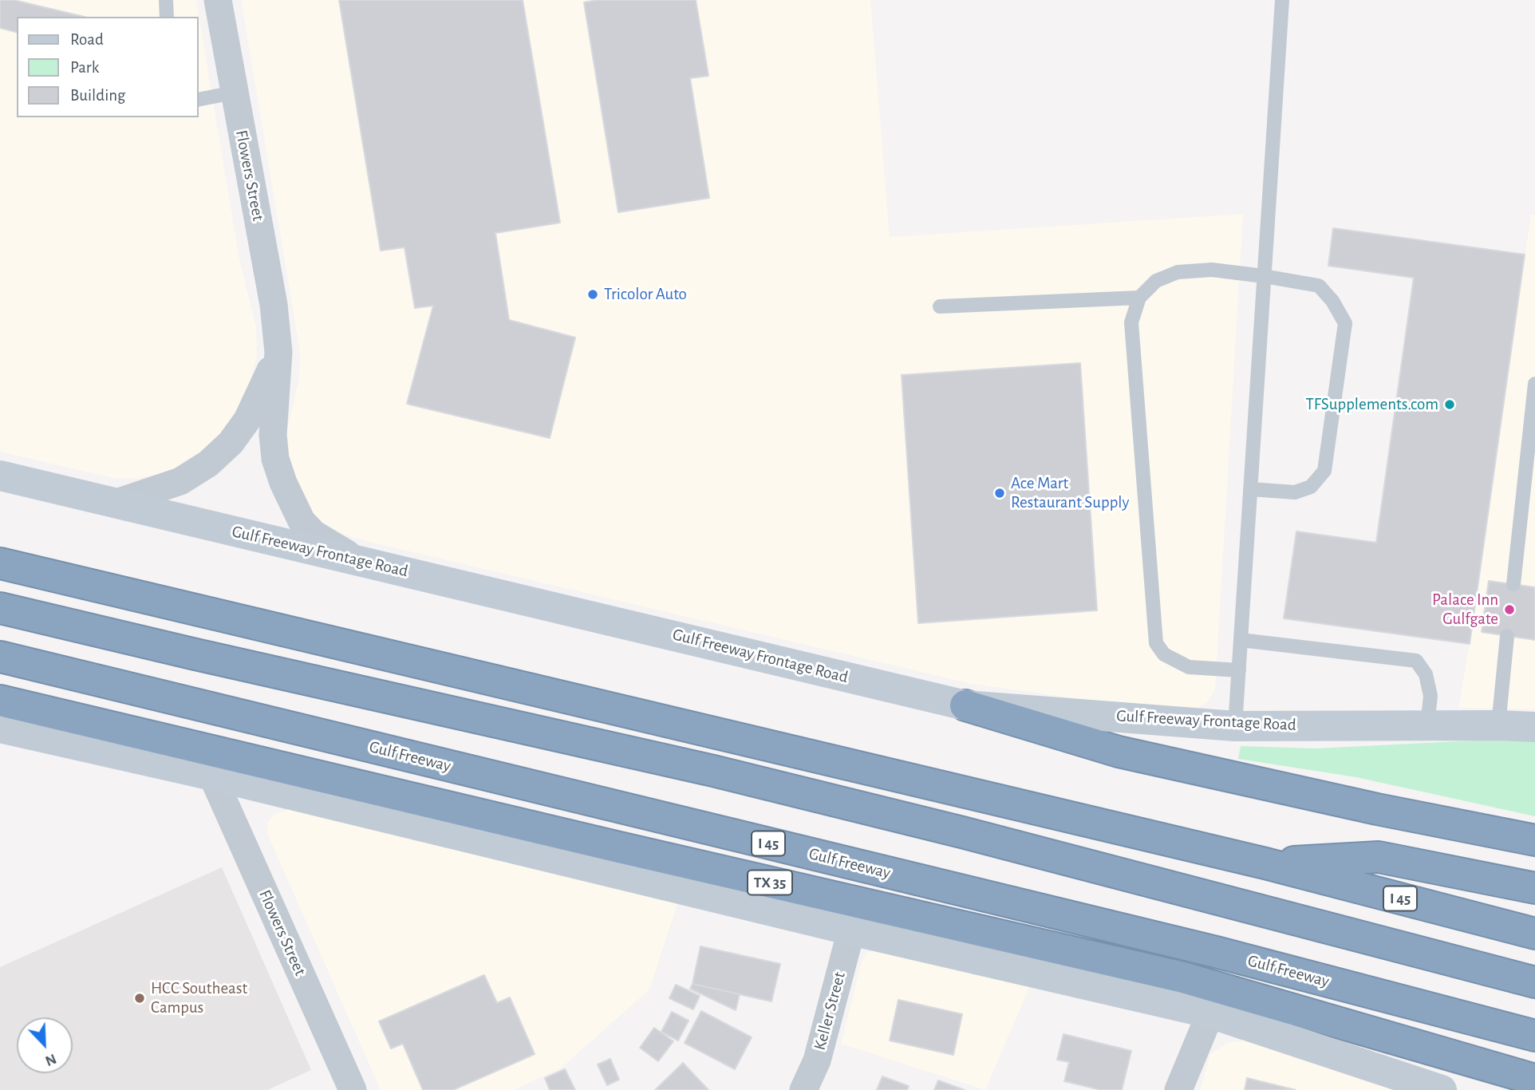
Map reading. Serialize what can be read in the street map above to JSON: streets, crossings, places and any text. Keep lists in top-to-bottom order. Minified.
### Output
{"streets":{"highway":["Gulf Freeway","I 45","TX 35"],"main road":["Gulf Freeway Frontage Road"],"street":["Flowers Street","Keller Street"]},"crossings":[["Flowers Street","Gulf Freeway Frontage Road"]],"places":["Tricolor Auto","TFSupplements.com","Ace Mart Restaurant Supply","Palace Inn Gulfgate","HCC Southeast Campus"],"legend":["Road","Park","Building"],"north":"bottom right"}
